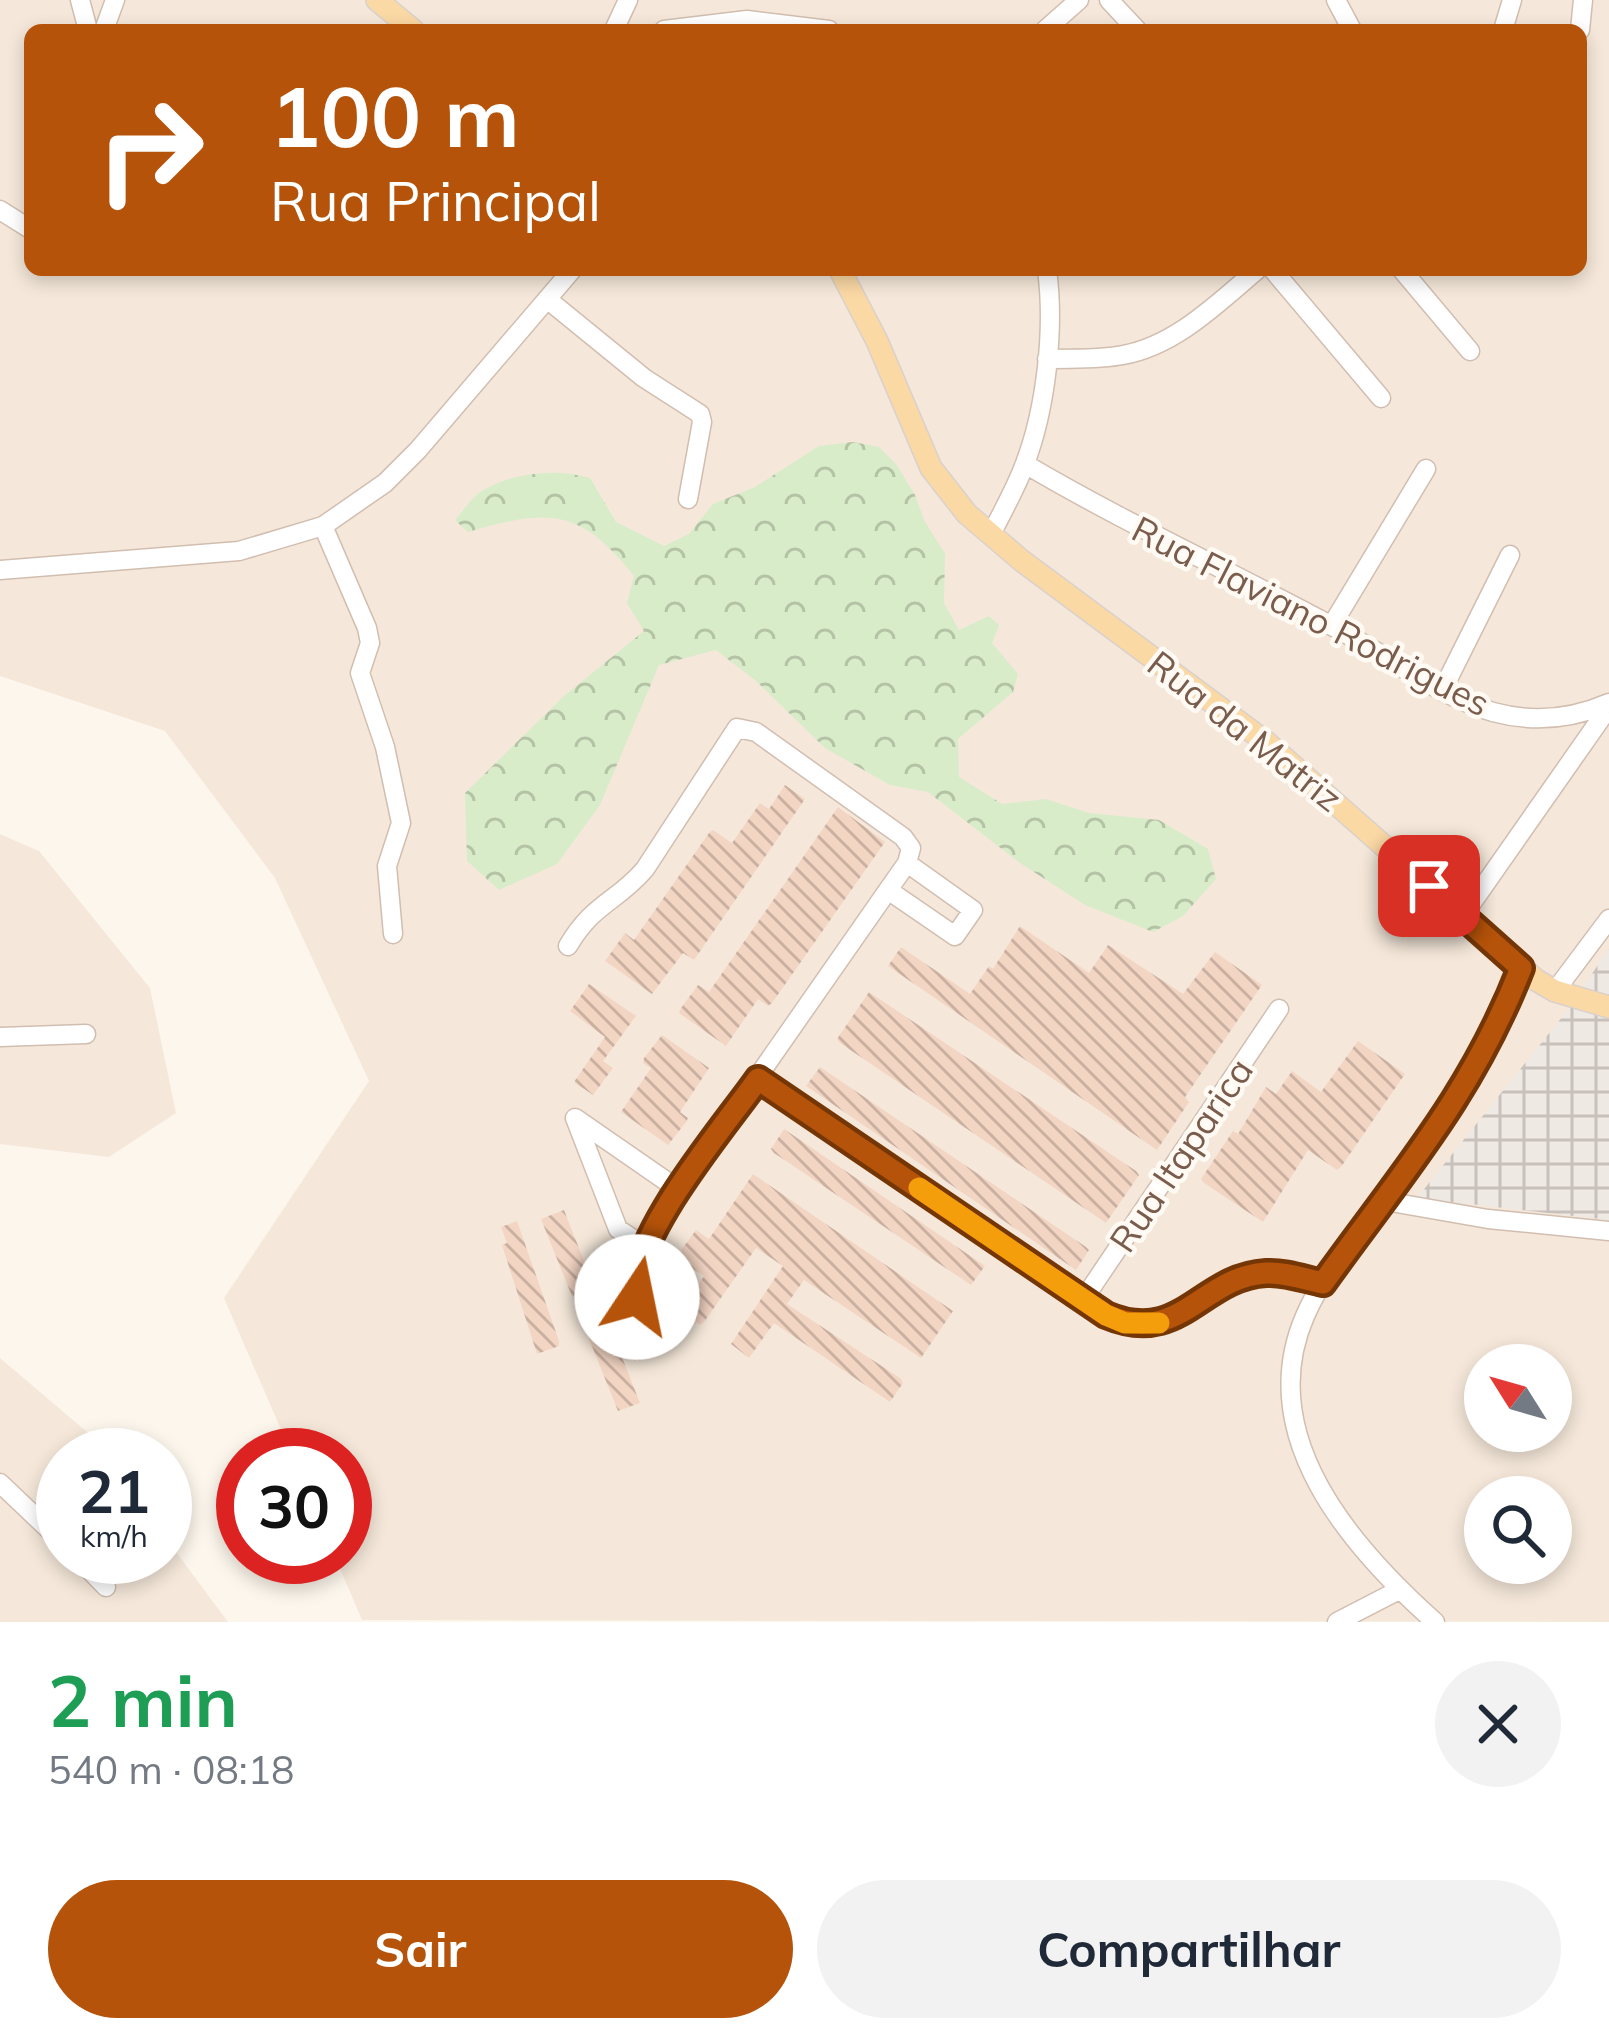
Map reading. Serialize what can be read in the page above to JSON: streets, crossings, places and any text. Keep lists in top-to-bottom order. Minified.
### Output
{"streets":{"main road":["Rua da Matriz"],"street":["Rua Flaviano Rodrigues","Rua Itaparica"]},"north":"top left","page":{"turn":["100 m","Rua Principal"],"speed":"21 km/h","limit":"30","heading":["2 min","540 m · 08:18"],"buttons":["Sair","Compartilhar"]}}
